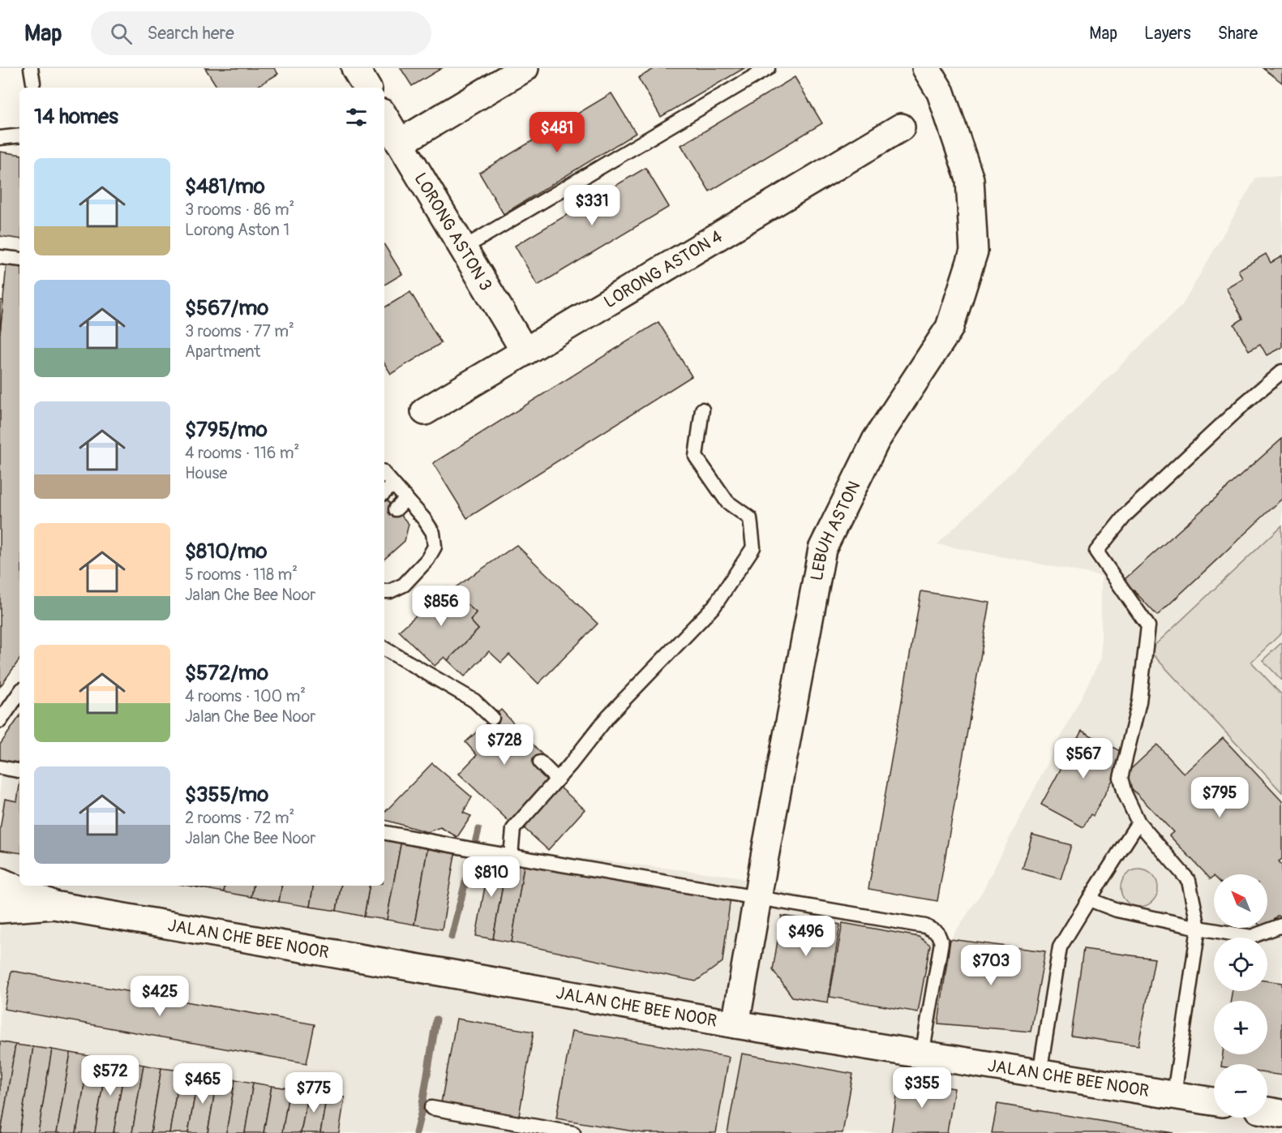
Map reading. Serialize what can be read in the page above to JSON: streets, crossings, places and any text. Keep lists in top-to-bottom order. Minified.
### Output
{"streets":{"street":["LORONG ASTON 3","LORONG ASTON 4","LEBUH ASTON","JALAN CHE BEE NOOR"]},"crossings":[["LORONG ASTON 3","LORONG ASTON 4"],["LEBUH ASTON","JALAN CHE BEE NOOR"]],"north":"top left","page":{"header":"Map","search":"Search here","nav":["Map","Layers","Share"],"heading":"14 homes","price":["$481","$331","$856","$728","$567","$795","$810","$496","$703","$425","$572","$465","$355","$775"],"list":[{"name":"$481/mo","note":"3 rooms · 86 m² · Lorong Aston 1"},{"name":"$567/mo","note":"3 rooms · 77 m² · Apartment"},{"name":"$795/mo","note":"4 rooms · 116 m² · House"},{"name":"$810/mo","note":"5 rooms · 118 m² · Jalan Che Bee Noor"},{"name":"$572/mo","note":"4 rooms · 100 m² · Jalan Che Bee Noor"},{"name":"$355/mo","note":"2 rooms · 72 m² · Jalan Che Bee Noor"}],"map_buttons":["+","−"]}}
